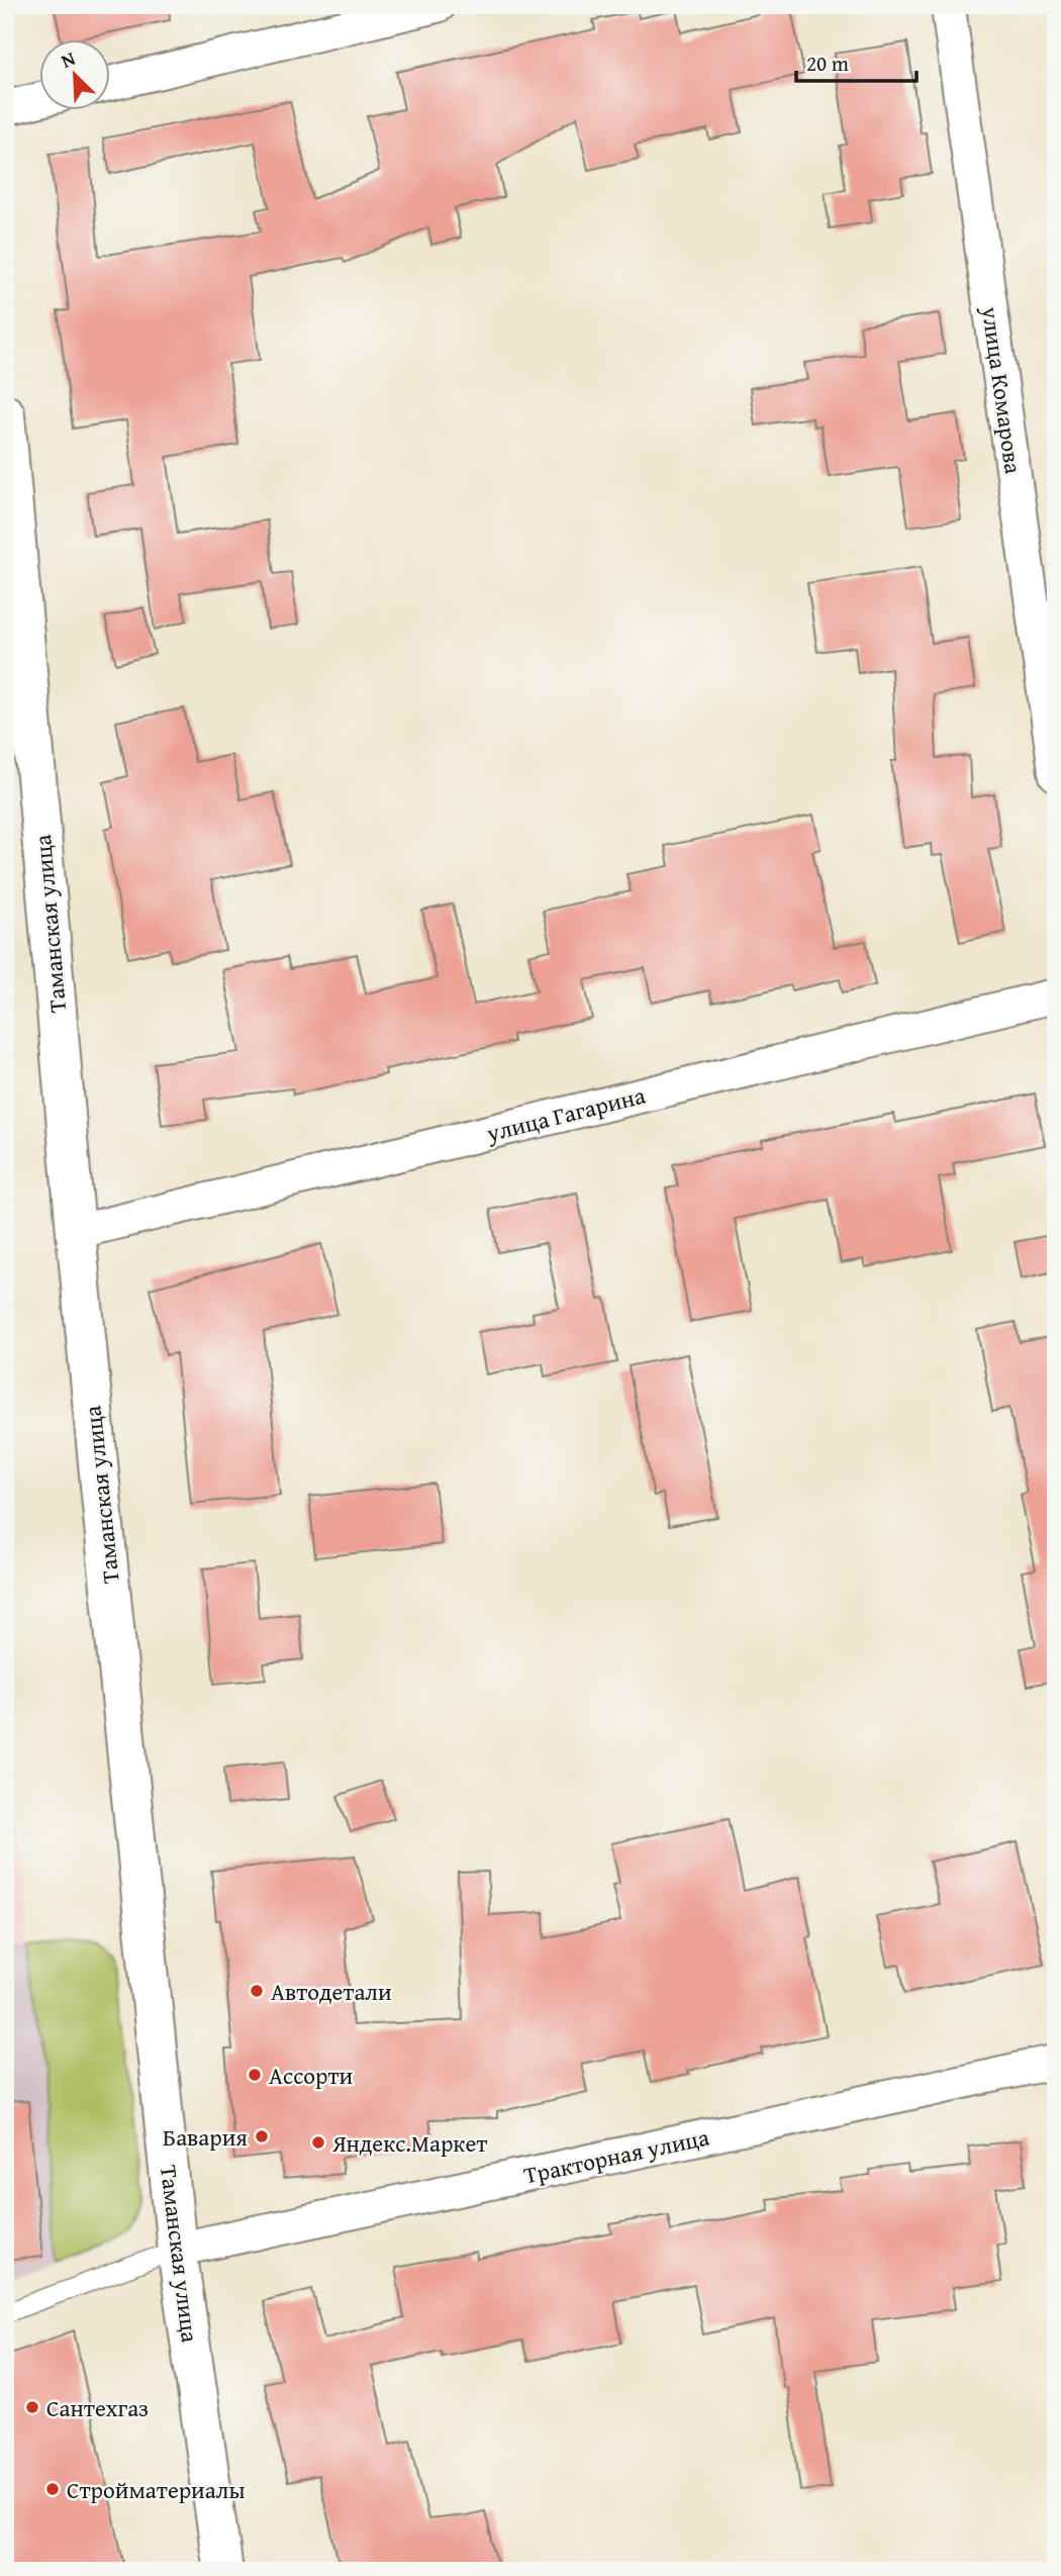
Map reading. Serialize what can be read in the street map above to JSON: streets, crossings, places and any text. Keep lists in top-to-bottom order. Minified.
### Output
{"streets":{"street":["улица Комарова","Таманская улица","улица Гагарина","Тракторная улица"]},"crossings":[["Таманская улица","улица Гагарина"],["Таманская улица","Тракторная улица"]],"places":["Автодетали","Ассорти","Бавария","Яндекс.Маркет","Сантехгаз","Стройматериалы"],"scale_bar":"20 m","north":"top left"}
